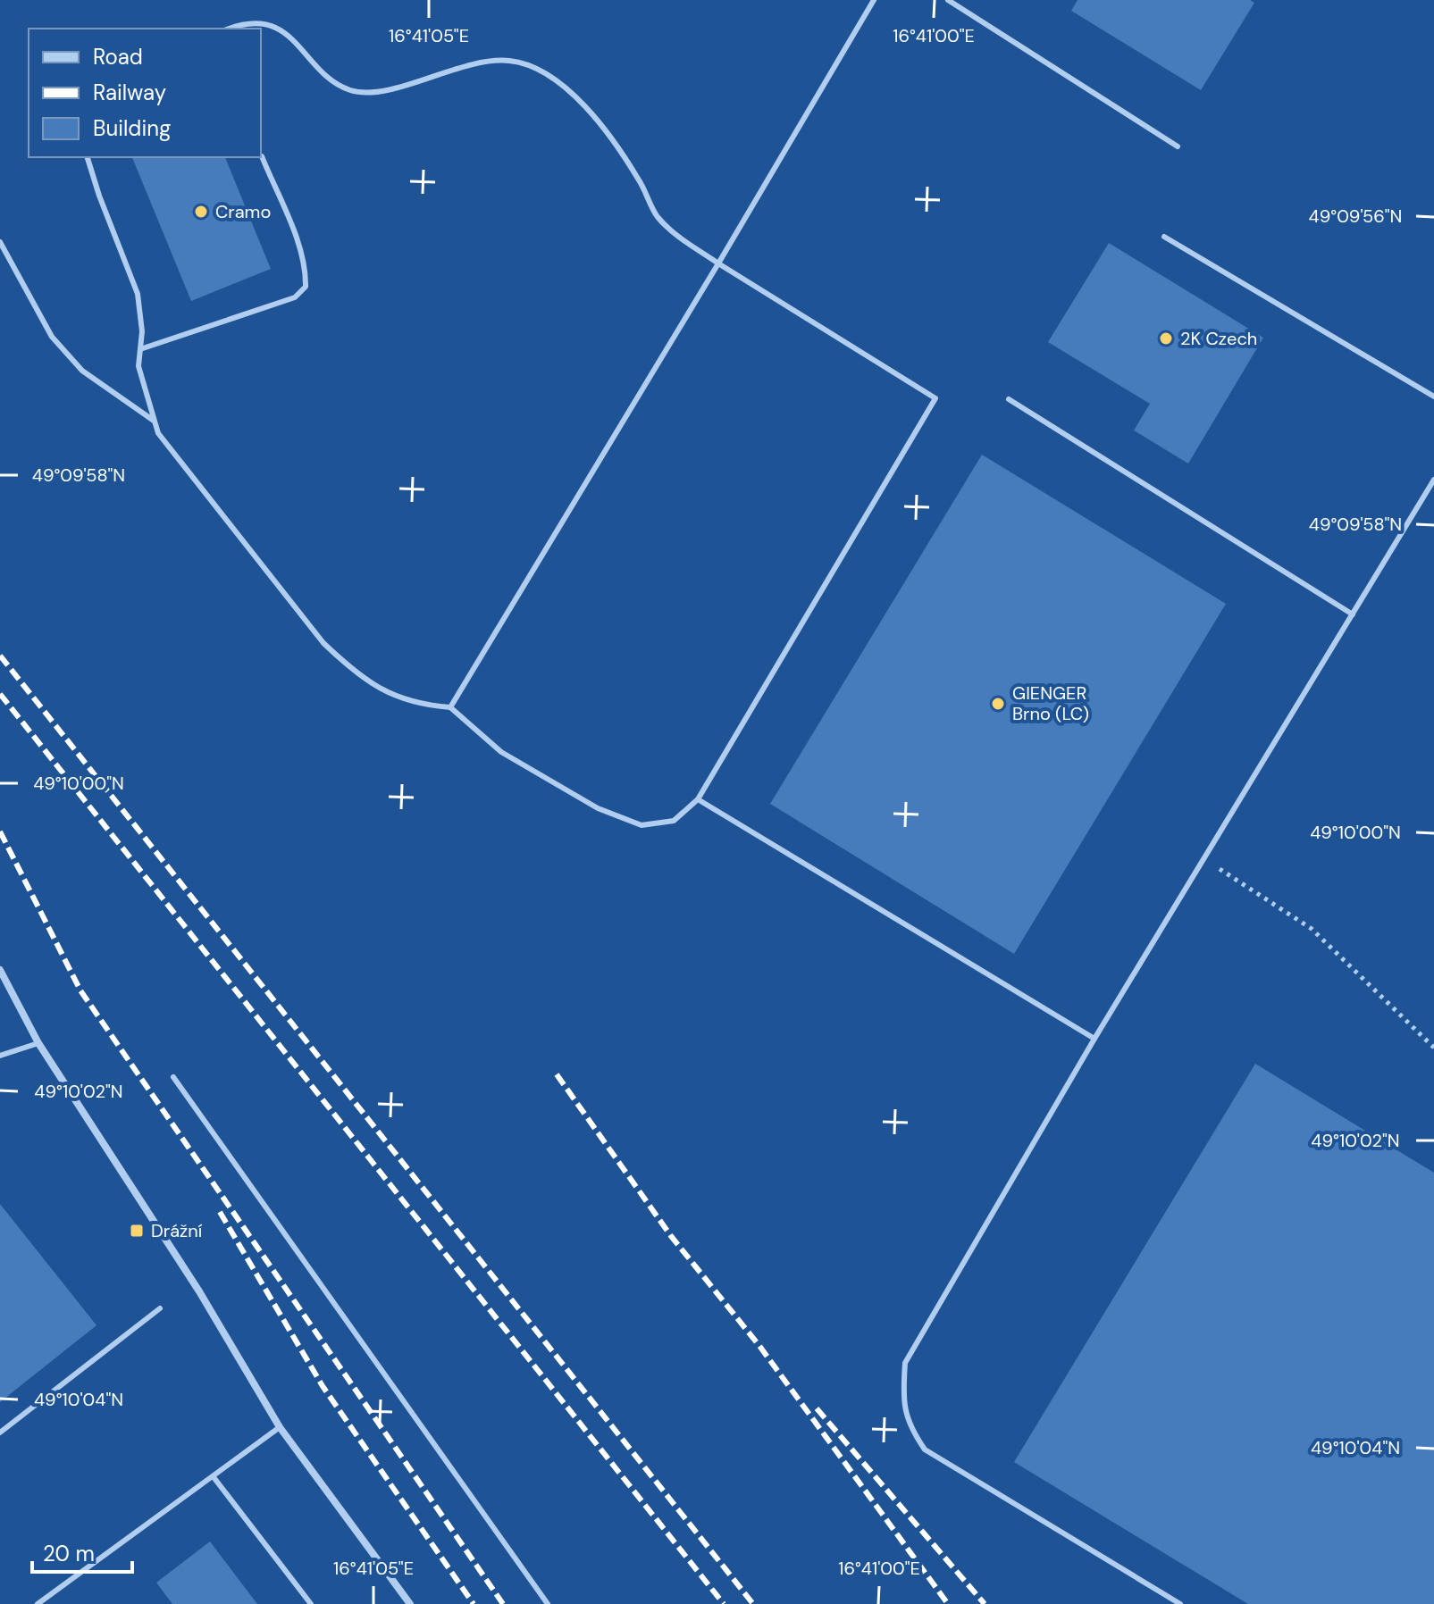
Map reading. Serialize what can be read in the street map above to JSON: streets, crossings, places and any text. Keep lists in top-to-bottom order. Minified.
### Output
{"places":{"other":["Cramo","2K Czech","GIENGER Brno (LC)"],"transit":["Drážní"]},"legend":["Road","Railway","Building"],"scale_bar":"20 m","coordinates":["16°41'05\"E","16°41'00\"E","49°09'56\"N","49°09'58\"N","49°10'00\"N","49°10'02\"N","49°10'04\"N"]}
